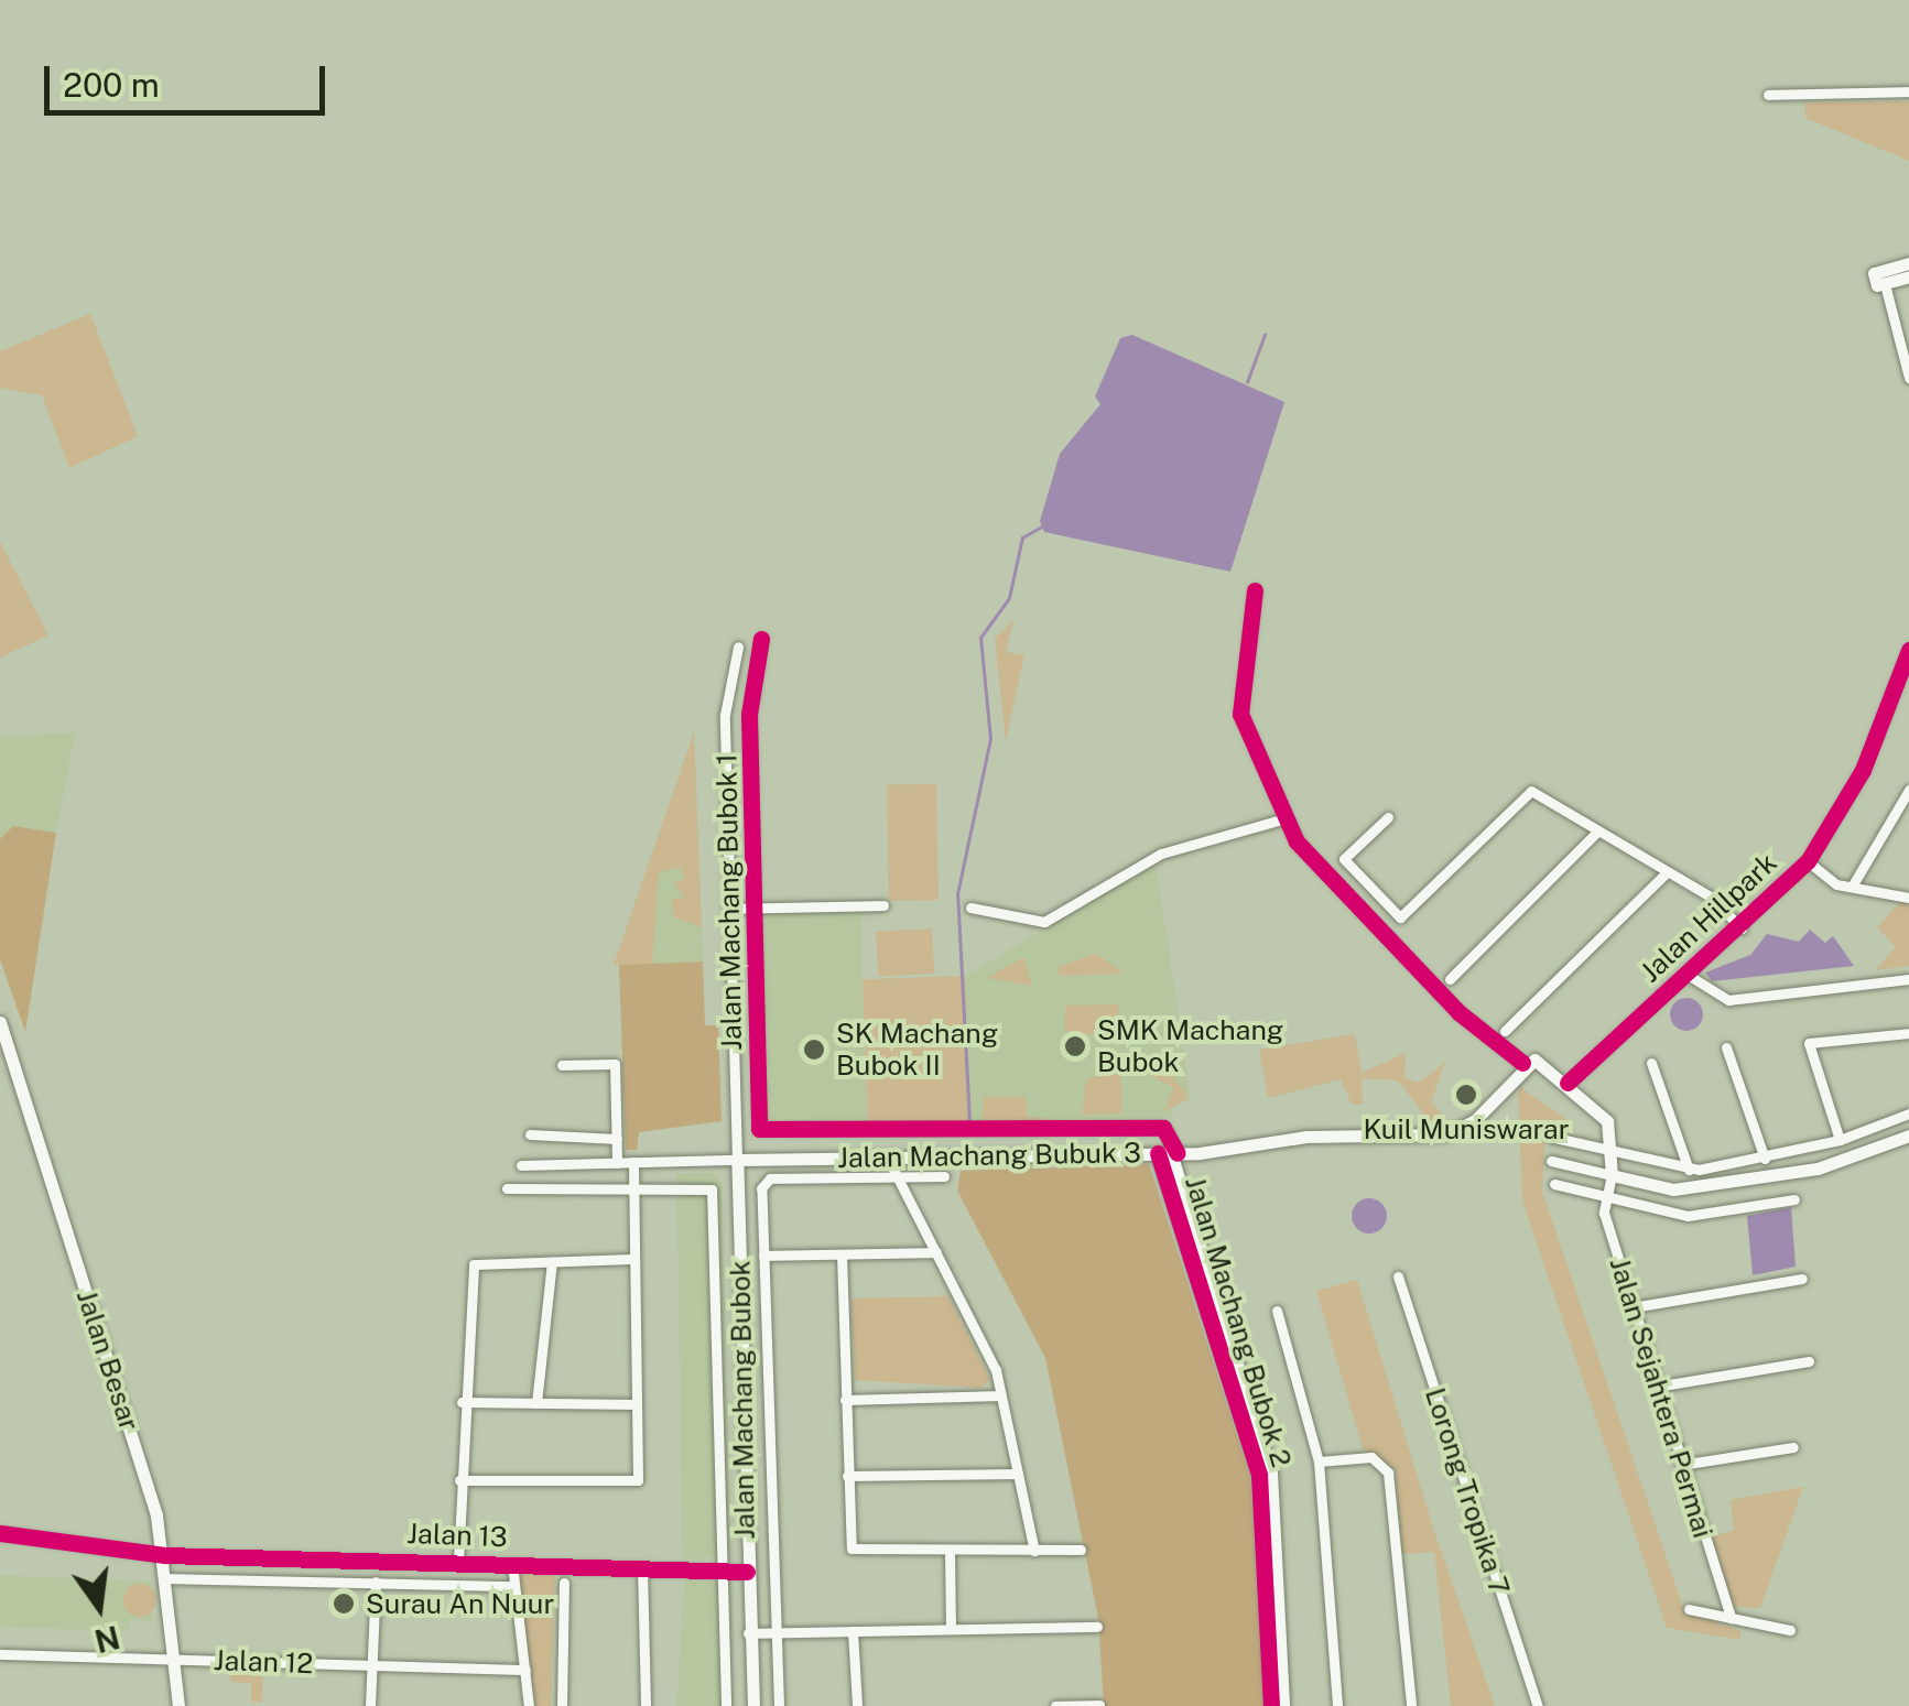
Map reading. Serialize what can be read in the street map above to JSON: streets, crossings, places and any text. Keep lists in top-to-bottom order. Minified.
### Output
{"streets":{"main road":["Jalan Machang Bubuk 3","Jalan Machang Bubok 2","Jalan Besar","Jalan Machang Bubok"],"street":["Jalan Machang Bubok 1","Jalan Hillpark","Jalan Sejahtera Permai","Lorong Tropika 7","Jalan 13","Jalan 12"]},"crossings":[["Jalan Machang Bubok 1","Jalan Machang Bubuk 3"],["Jalan Machang Bubok 1","Jalan Machang Bubok"],["Jalan Machang Bubuk 3","Jalan Machang Bubok 2"],["Jalan Machang Bubuk 3","Jalan Machang Bubok"],["Jalan Besar","Jalan 13"],["Jalan Besar","Jalan 12"],["Jalan Machang Bubok","Jalan 13"]],"places":["SMK Machang Bubok","SK Machang Bubok II","Kuil Muniswarar","Surau An Nuur"],"scale_bar":"200 m","north":"bottom"}
